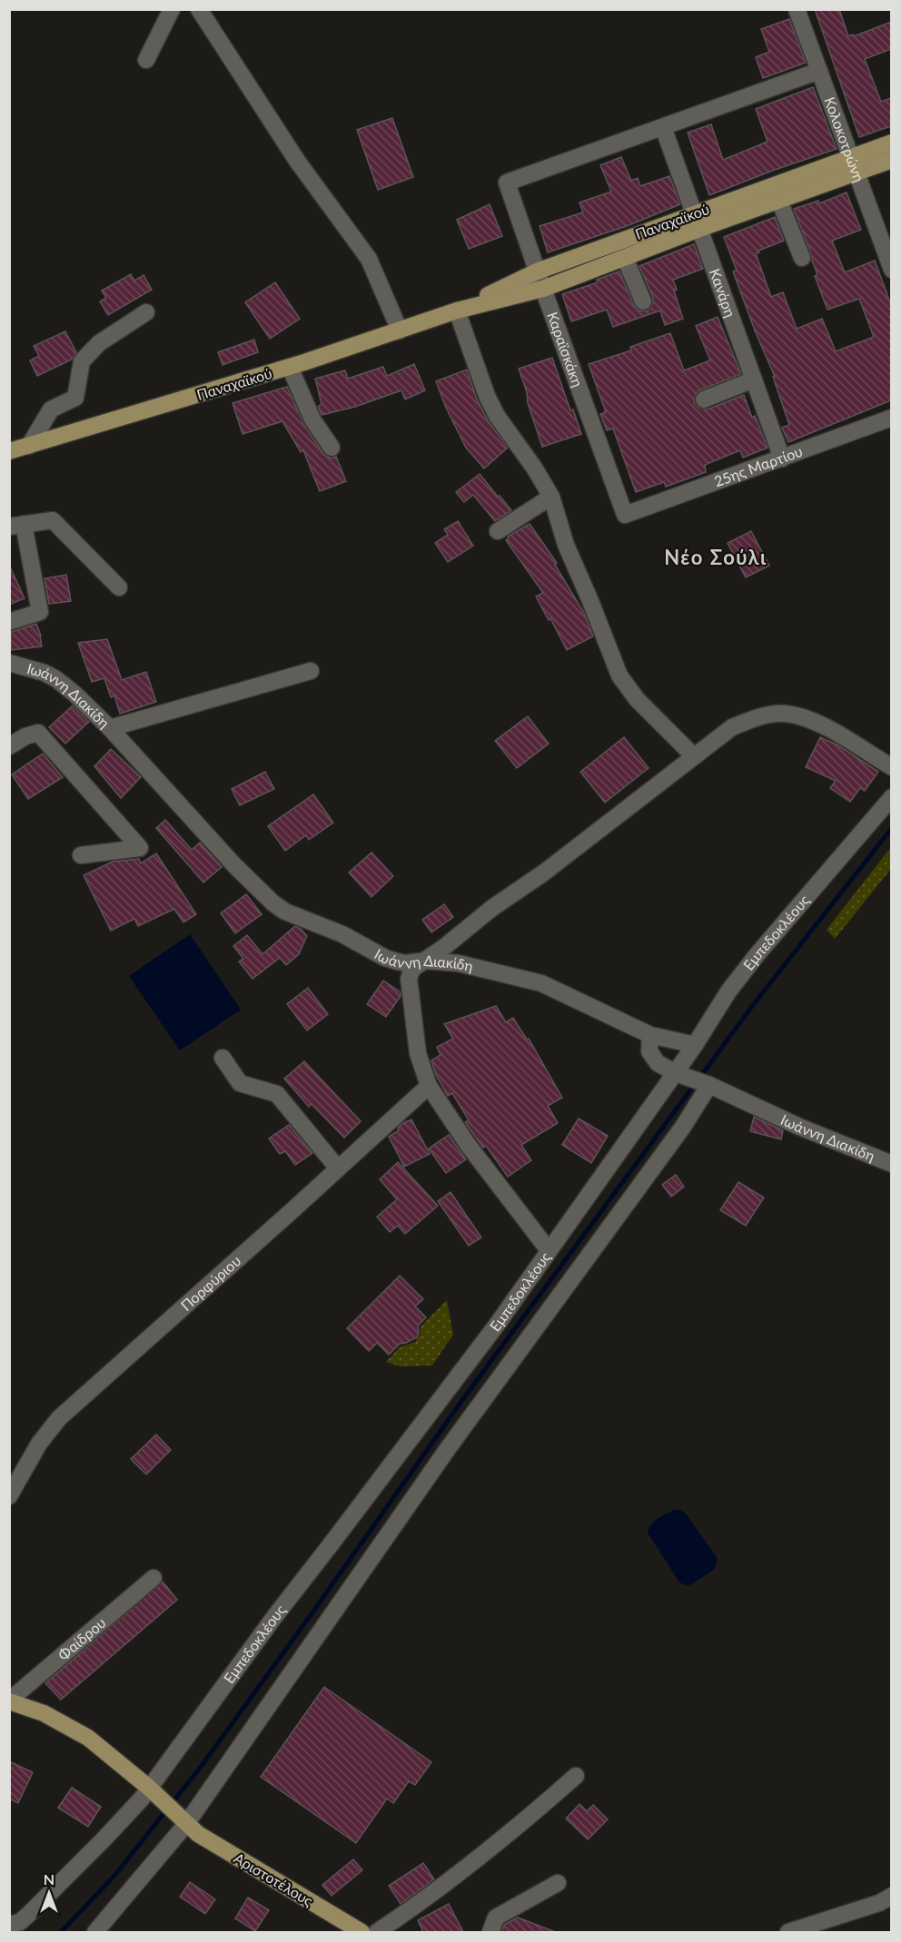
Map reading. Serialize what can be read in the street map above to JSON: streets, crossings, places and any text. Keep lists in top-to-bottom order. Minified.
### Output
{"streets":{"main road":["Παναχαϊκού","Αριστοτέλους"],"street":["Κολοκοτρώνη","Κανάρη","Καραϊσκάκη","25ης Μαρτίου","Ιωάννη Διακίδη","Εμπεδοκλέους","Πορφύριου","Φαίδρου"]},"crossings":[["Κολοκοτρώνη","Παναχαϊκού"],["Παναχαϊκού","Κανάρη"],["Παναχαϊκού","Καραϊσκάκη"],["Κανάρη","Καραϊσκάκη"],["Κανάρη","25ης Μαρτίου"],["Καραϊσκάκη","25ης Μαρτίου"],["Ιωάννη Διακίδη","Εμπεδοκλέους"],["Εμπεδοκλέους","Αριστοτέλους"]],"districts":["Νέο Σούλι"],"north":"top"}
